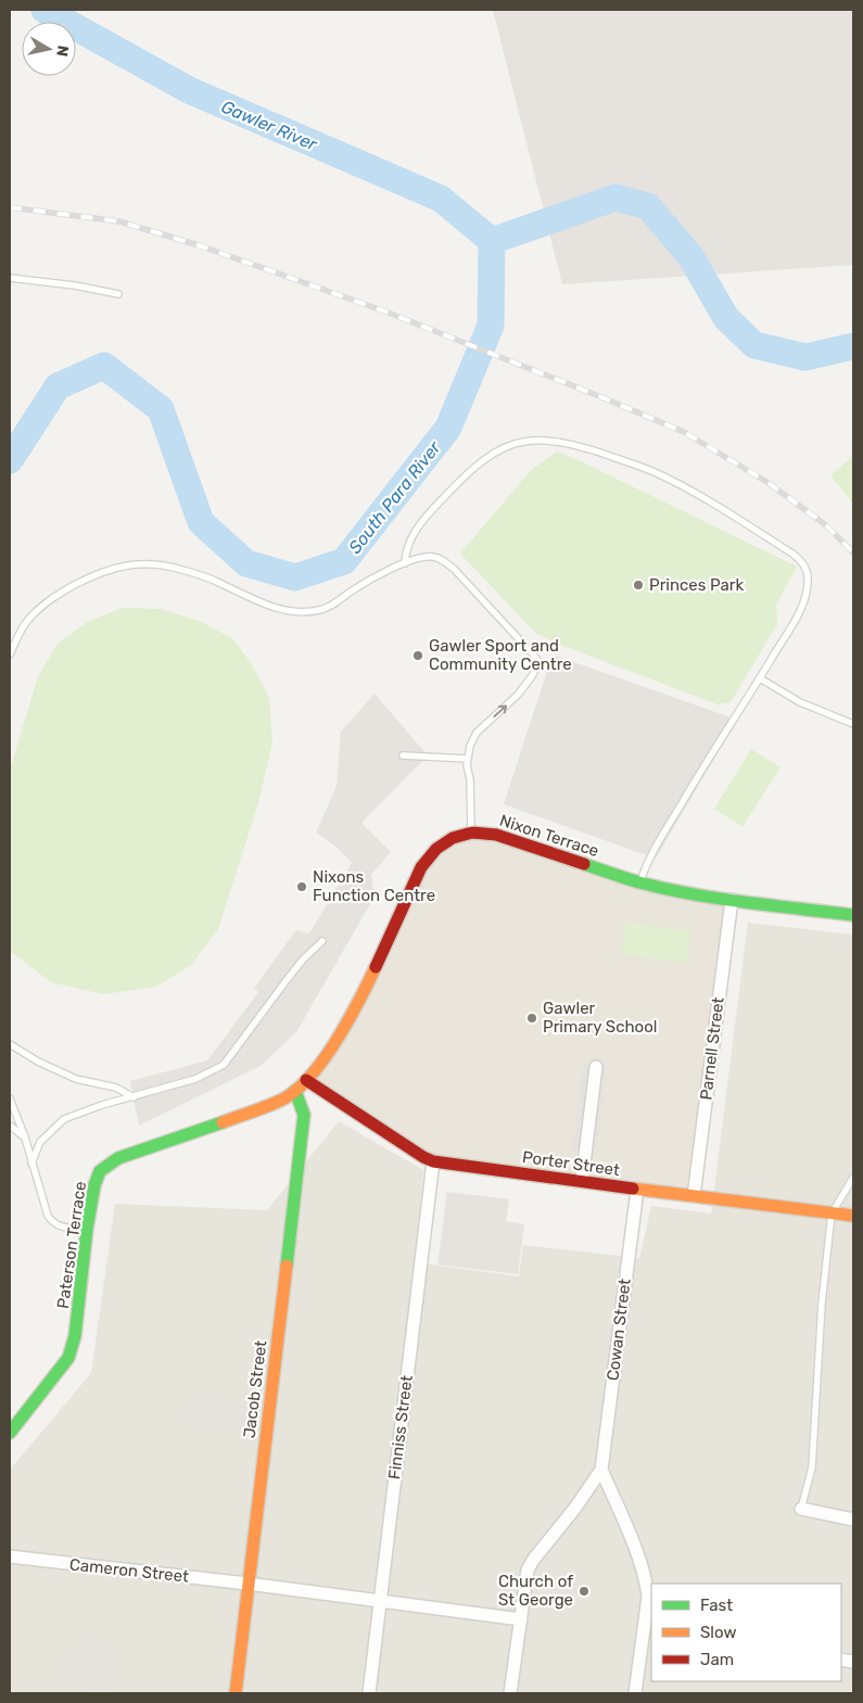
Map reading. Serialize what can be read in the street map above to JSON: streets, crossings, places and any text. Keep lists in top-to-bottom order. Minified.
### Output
{"streets":{"street":["Nixon Terrace","Parnell Street","Porter Street","Paterson Terrace","Cowan Street","Jacob Street","Finniss Street","Cameron Street"]},"crossings":[["Nixon Terrace","Parnell Street"],["Parnell Street","Porter Street"],["Porter Street","Paterson Terrace"],["Porter Street","Cowan Street"],["Porter Street","Finniss Street"],["Paterson Terrace","Jacob Street"],["Jacob Street","Cameron Street"],["Finniss Street","Cameron Street"]],"water":["Gawler River","South Para River"],"places":["Princes Park","Gawler Sport and Community Centre","Nixons Function Centre","Gawler Primary School","Church of St George"],"legend":["Fast","Slow","Jam"],"north":"right"}
